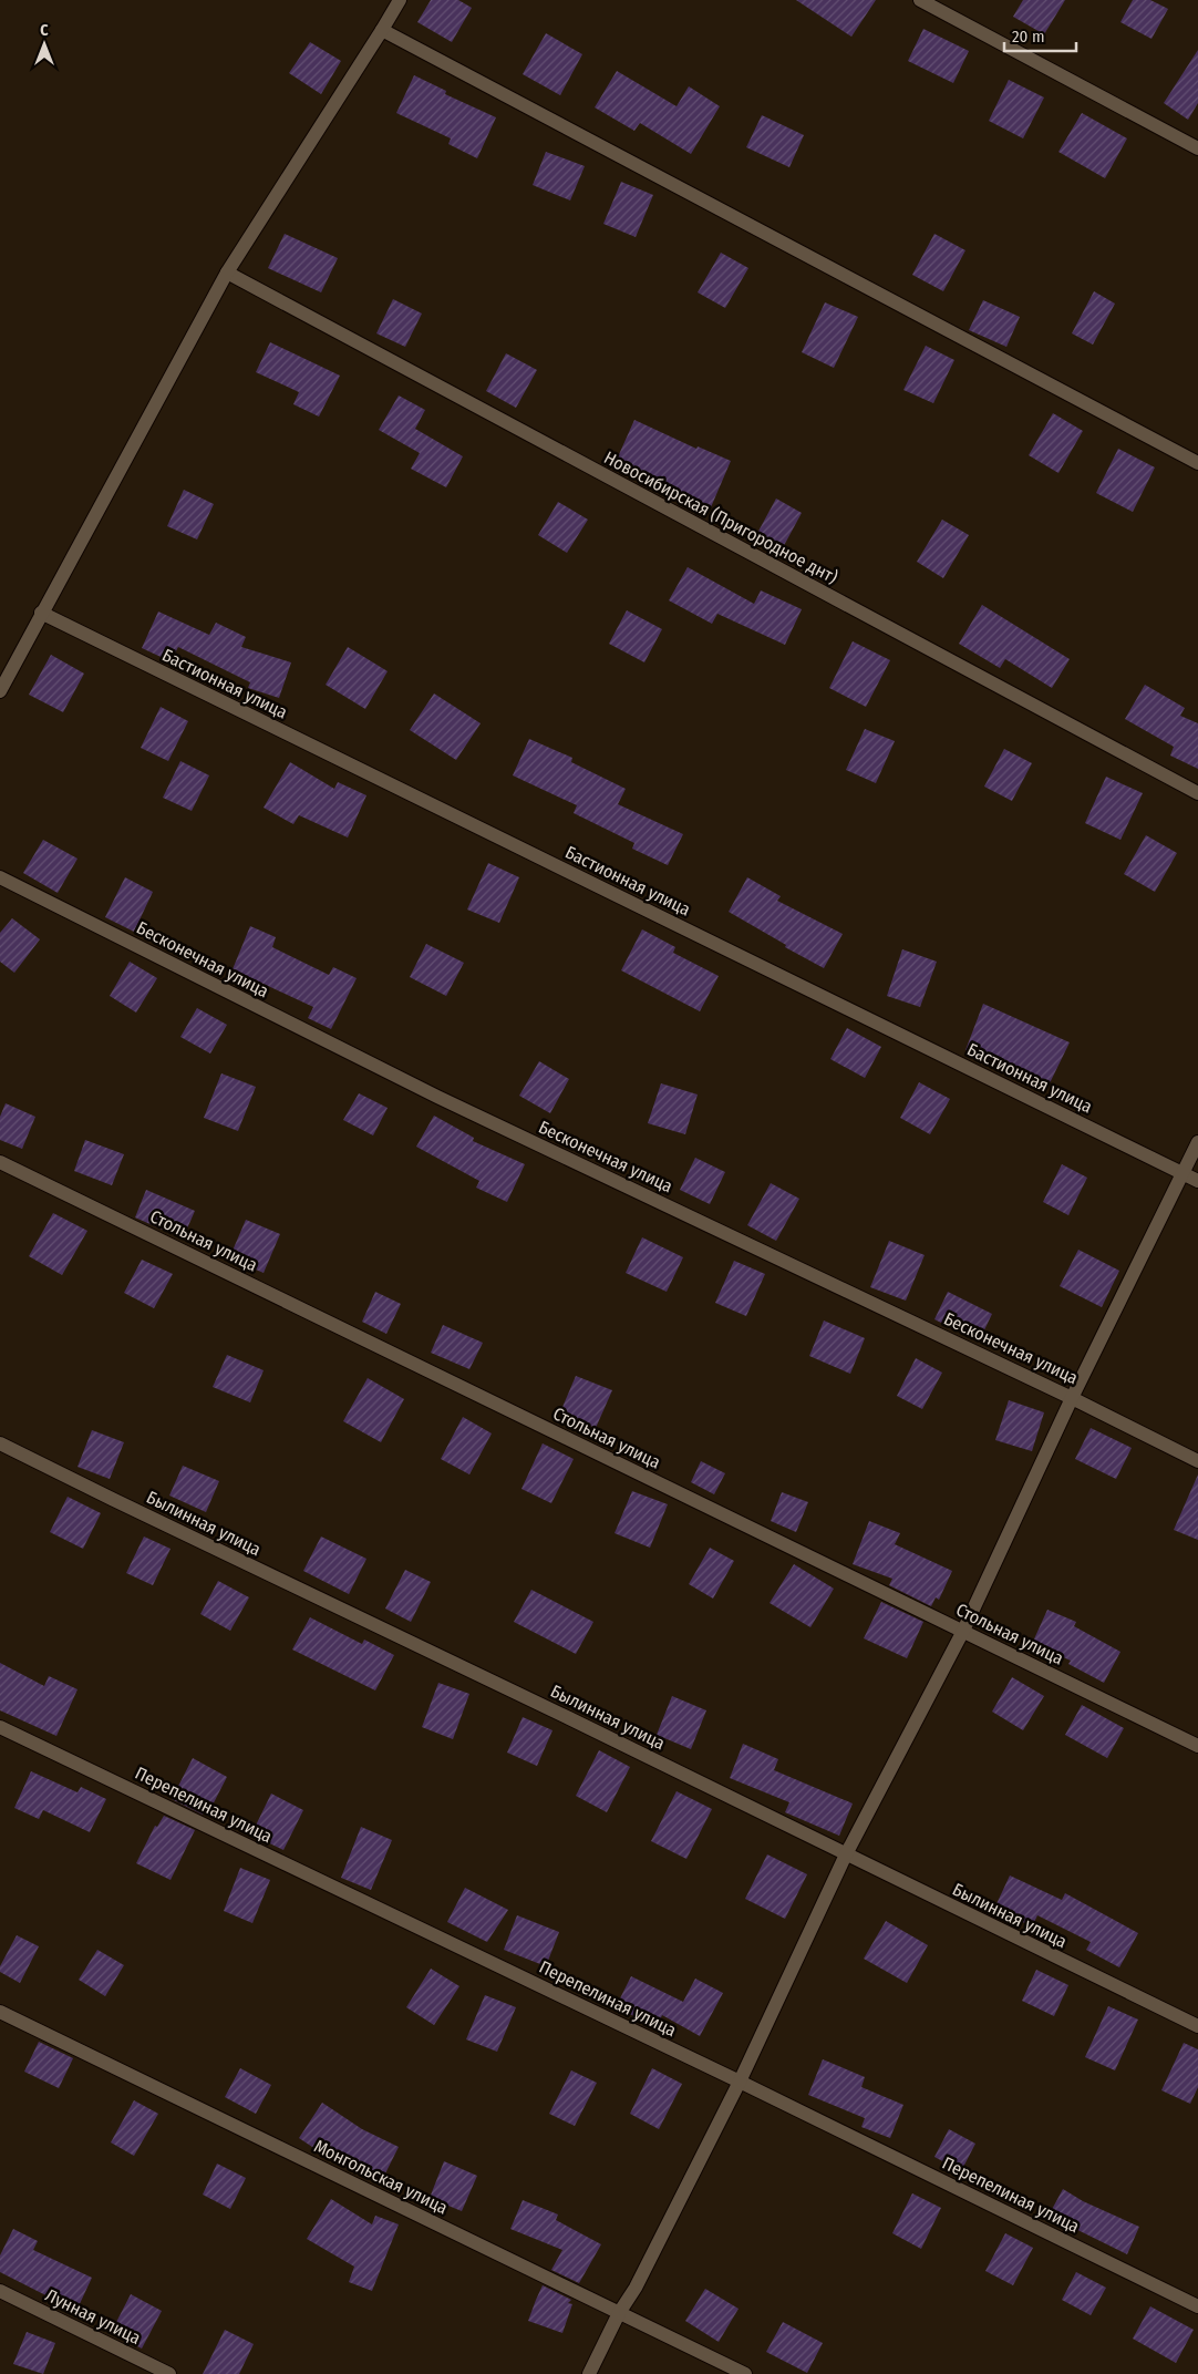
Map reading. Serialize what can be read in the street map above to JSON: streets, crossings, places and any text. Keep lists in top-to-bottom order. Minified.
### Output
{"streets":{"street":["Новосибирская (Пригородное днт)","Бастионная улица","Бесконечная улица","Стольная улица","Былинная улица","Перепелиная улица","Монгольская улица","Лунная улица"]},"scale_bar":"20 m","north":"top"}
